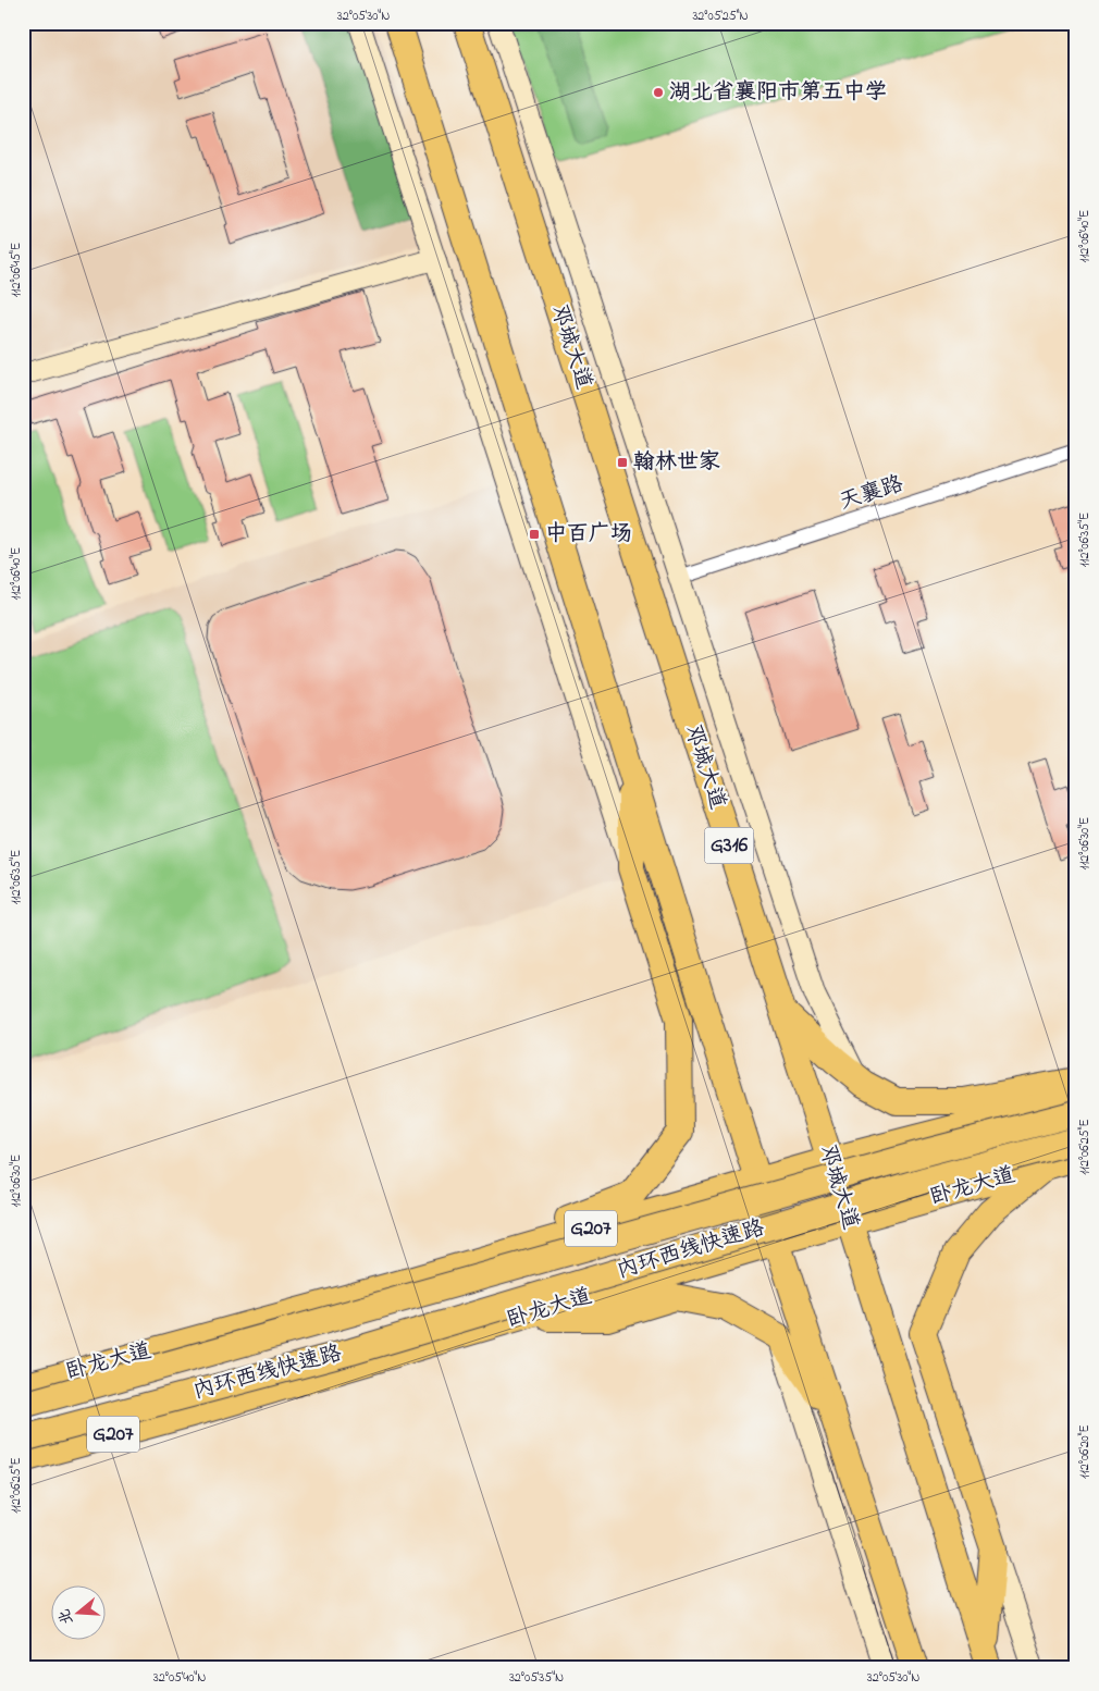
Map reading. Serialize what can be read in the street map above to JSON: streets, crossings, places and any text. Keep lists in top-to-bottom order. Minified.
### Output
{"streets":{"highway":["邓城大道","G316","卧龙大道","G207","内环西线快速路"],"street":["天襄路"]},"crossings":[["邓城大道","卧龙大道"]],"places":{"other":["湖北省襄阳市第五中学"],"transit":["翰林世家","中百广场"]},"north":"left","coordinates":["32°05'30\"N","32°05'25\"N","112°06'40\"E","112°06'45\"E","112°06'35\"E","112°06'30\"E","112°06'25\"E","112°06'20\"E","32°05'40\"N","32°05'35\"N"]}
